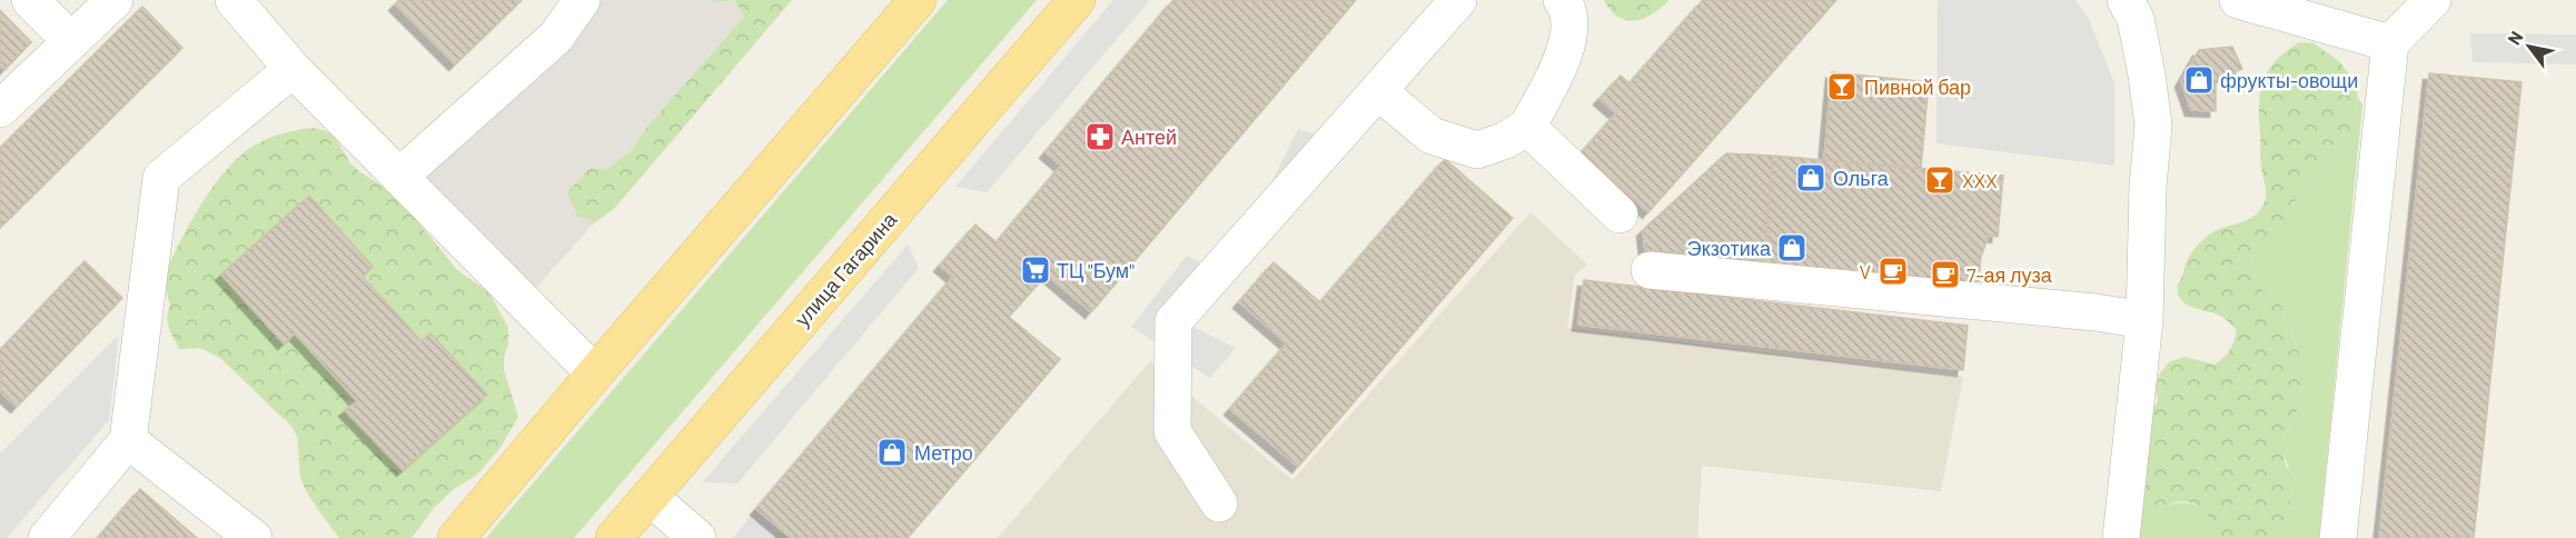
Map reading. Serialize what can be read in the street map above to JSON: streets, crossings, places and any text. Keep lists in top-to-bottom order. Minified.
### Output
{"streets":{"main road":["улица Гагарина"]},"places":{"shop":["фрукты-овощи","Ольга","Экзотика","Метро"],"bar":["Пивной бар","XXX"],"pharmacy":["Антей"],"supermarket":["ТЦ \"Бум\""],"cafe":["V","7-ая луза"]},"north":"top left"}
